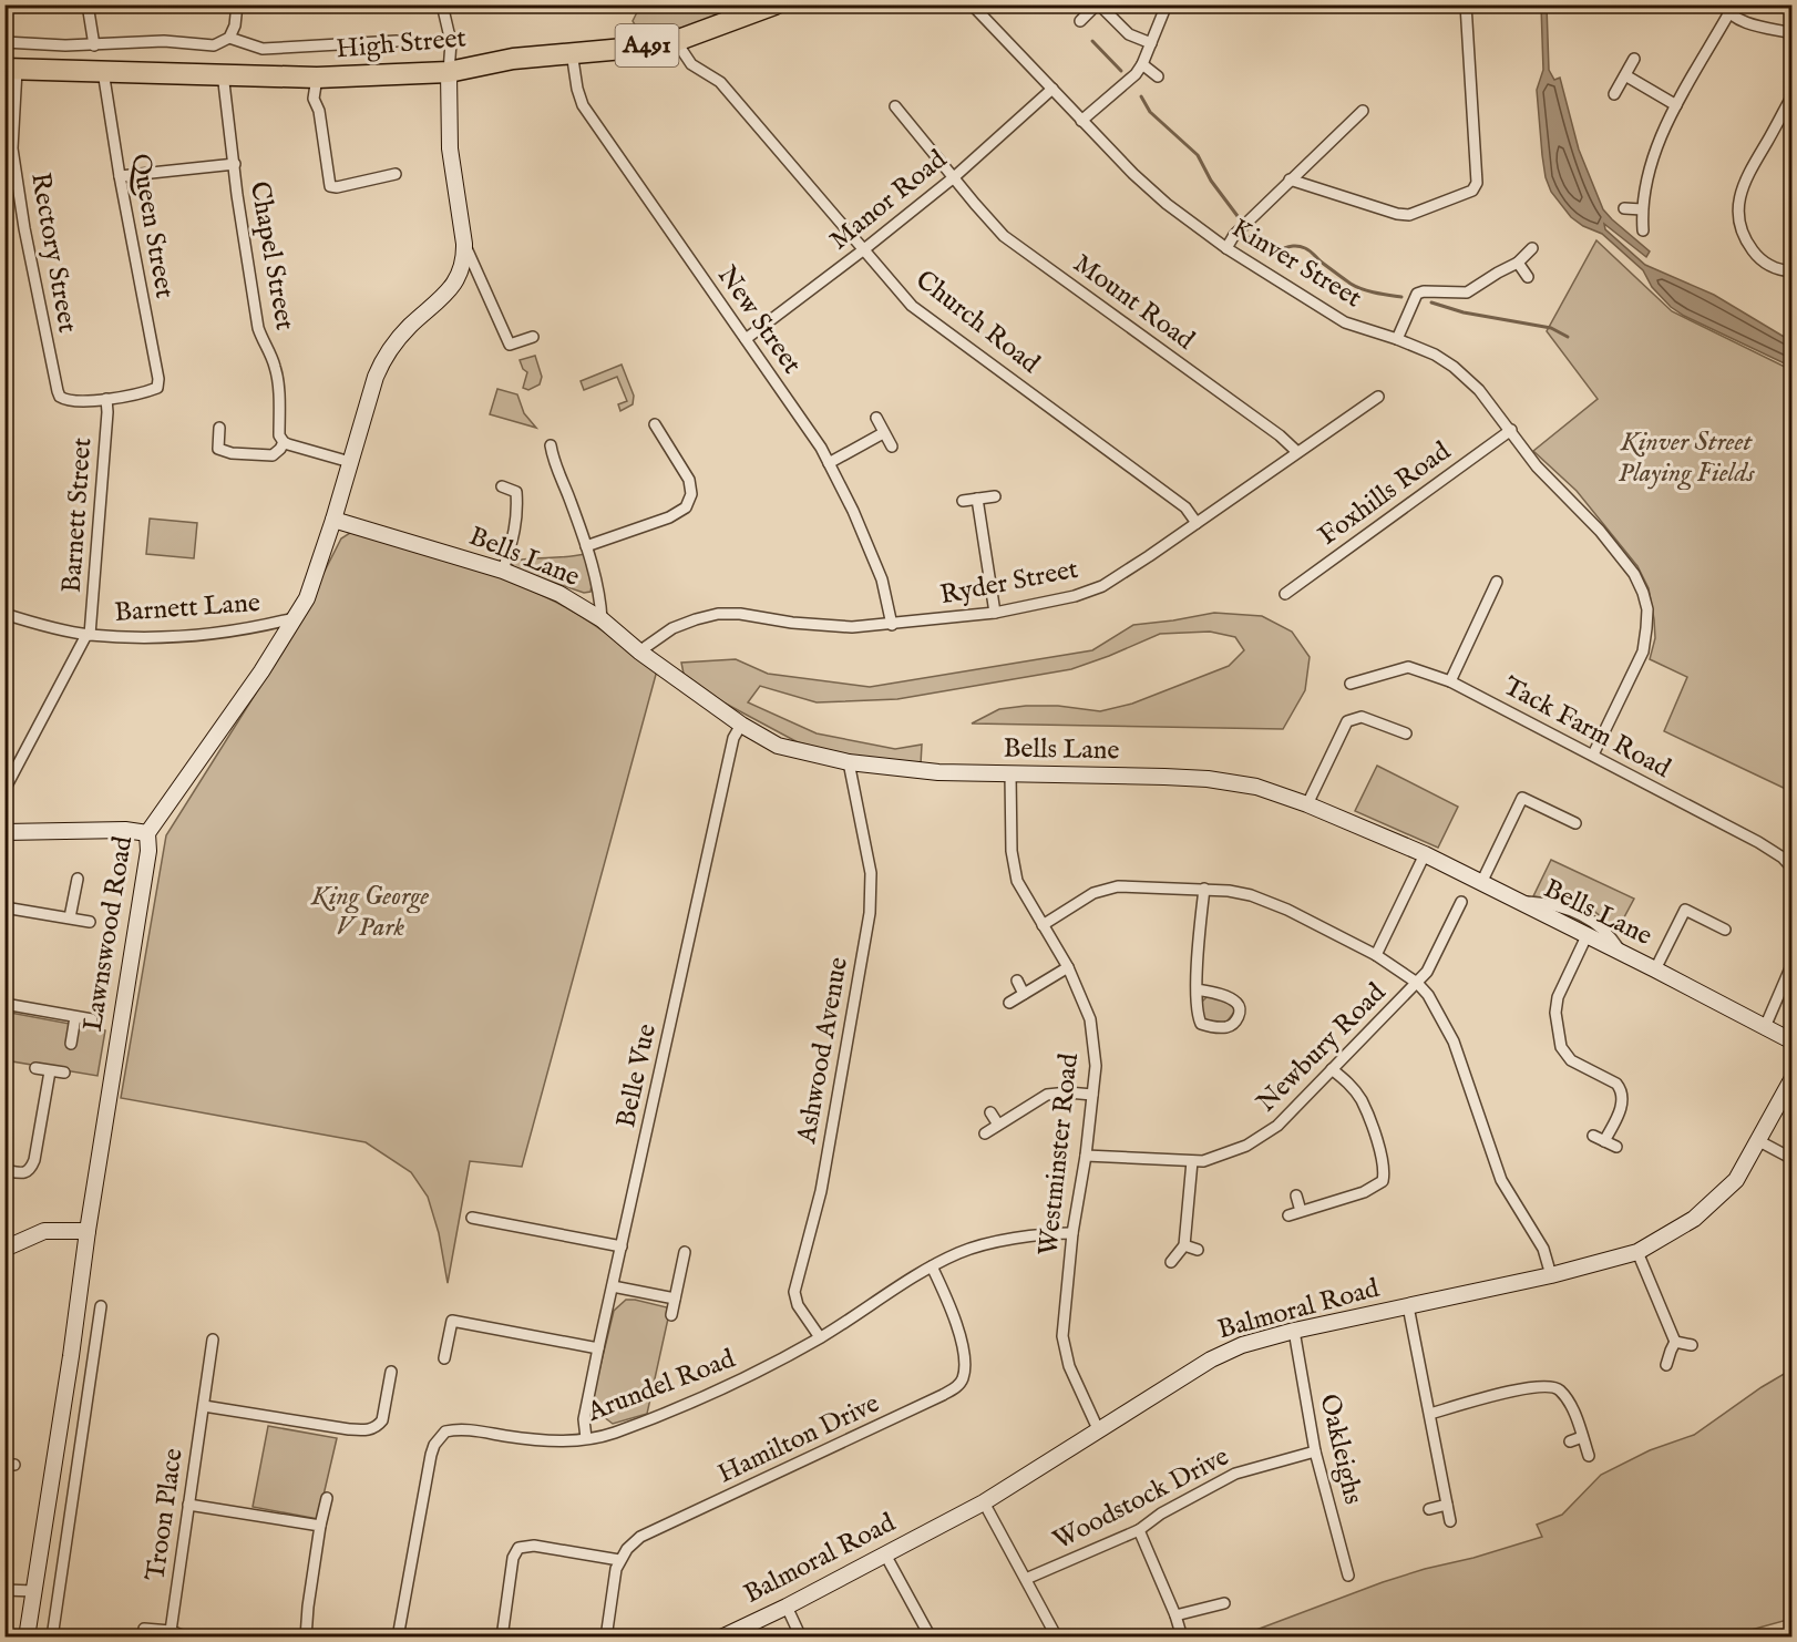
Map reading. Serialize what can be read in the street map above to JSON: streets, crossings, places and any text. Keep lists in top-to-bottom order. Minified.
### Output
{"streets":{"highway":["High Street","A491"],"street":["Manor Road","Queen Street","Rectory Street","Chapel Street","Kinver Street","Mount Road","New Street","Church Road","Foxhills Road","Barnett Street","Bells Lane","Ryder Street","Barnett Lane","Tack Farm Road","Lawnswood Road","Newbury Road","Ashwood Avenue","Belle Vue","Westminster Road","Balmoral Road","Arundel Road","Hamilton Drive","Oakleighs","Woodstock Drive","Troon Place"]},"crossings":[["High Street","A491"],["High Street","Queen Street"],["High Street","Chapel Street"],["High Street","New Street"],["High Street","Church Road"],["High Street","Lawnswood Road"],["A491","Queen Street"],["A491","Rectory Street"],["Manor Road","Kinver Street"],["Manor Road","Mount Road"],["Manor Road","New Street"],["Manor Road","Church Road"],["Queen Street","Rectory Street"],["Queen Street","Barnett Street"],["Rectory Street","Barnett Street"],["Kinver Street","Foxhills Road"],["Kinver Street","Tack Farm Road"],["Mount Road","Ryder Street"],["New Street","Ryder Street"],["Church Road","Ryder Street"],["Barnett Street","Barnett Lane"],["Bells Lane","Ryder Street"],["Bells Lane","Lawnswood Road"],["Bells Lane","Ashwood Avenue"],["Bells Lane","Belle Vue"],["Bells Lane","Westminster Road"],["Barnett Lane","Lawnswood Road"],["Newbury Road","Westminster Road"],["Ashwood Avenue","Arundel Road"],["Belle Vue","Arundel Road"],["Westminster Road","Balmoral Road"],["Westminster Road","Arundel Road"],["Balmoral Road","Oakleighs"],["Arundel Road","Hamilton Drive"],["Oakleighs","Woodstock Drive"]],"parks":["Kinver Street Playing Fields","King George V Park"]}
